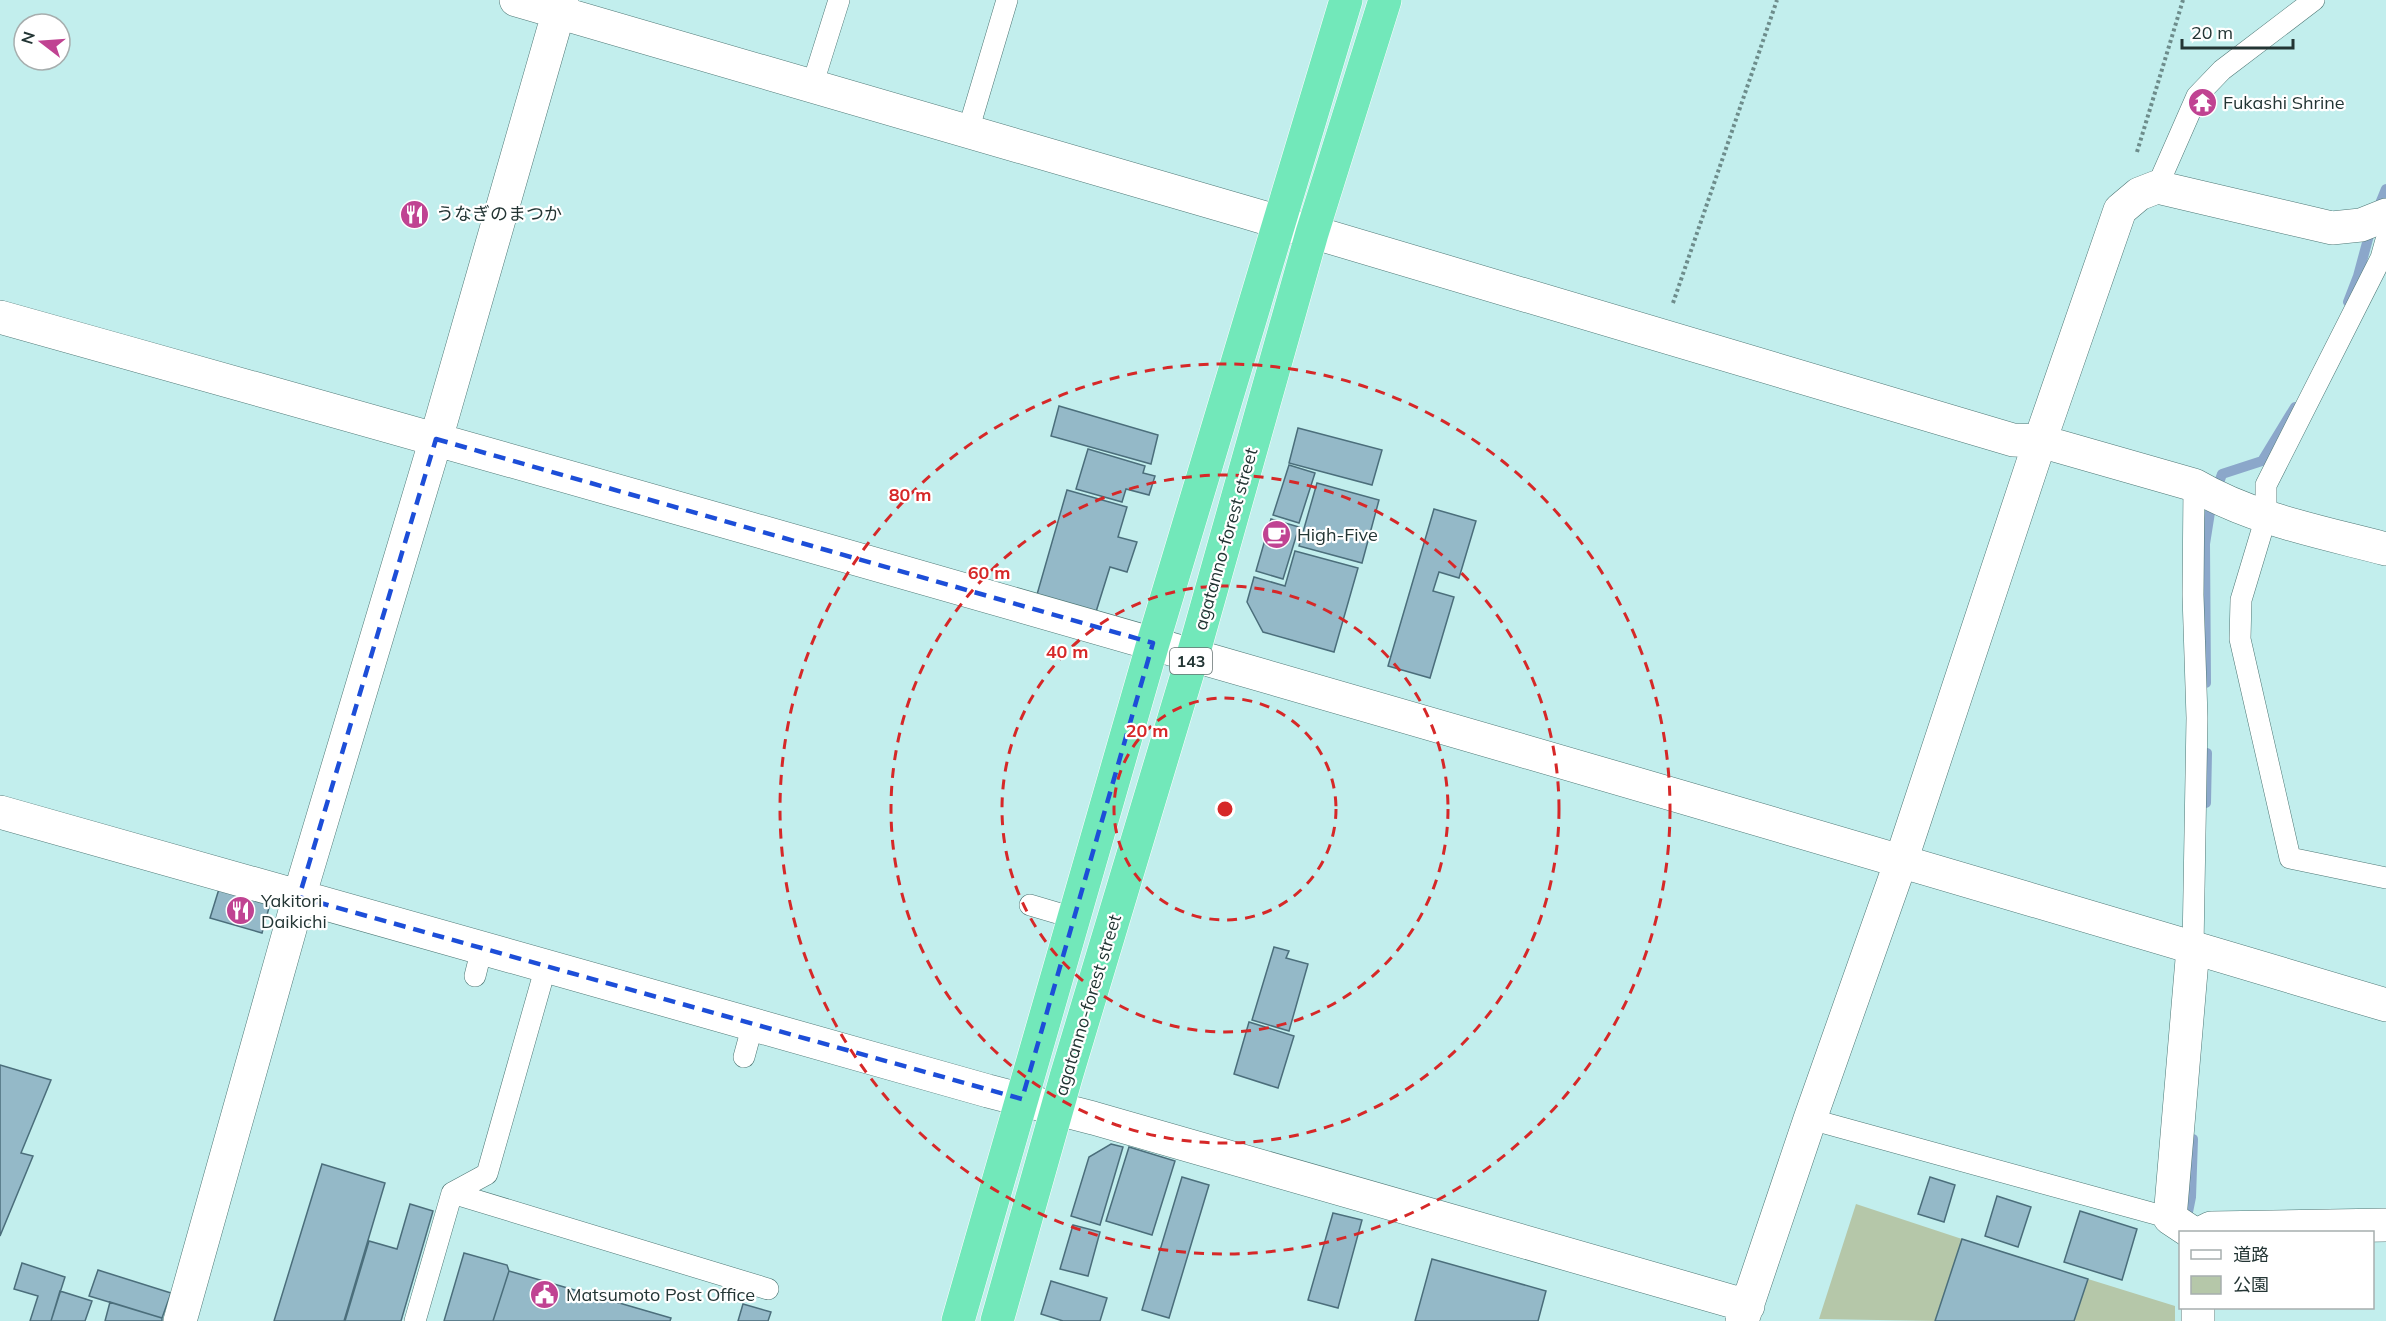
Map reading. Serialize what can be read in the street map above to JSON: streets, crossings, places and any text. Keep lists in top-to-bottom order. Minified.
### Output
{"streets":{"highway":["agatanno-forest street","143"]},"places":{"temple":["Fukashi Shrine"],"restaurant":["うなぎのまつか","Yakitori Daikichi"],"cafe":["High-Five"],"public building":["Matsumoto Post Office"]},"legend":["道路","公園"],"scale_bar":"20 m","north":"left","rings":["80 m","60 m","40 m","20 m"]}
